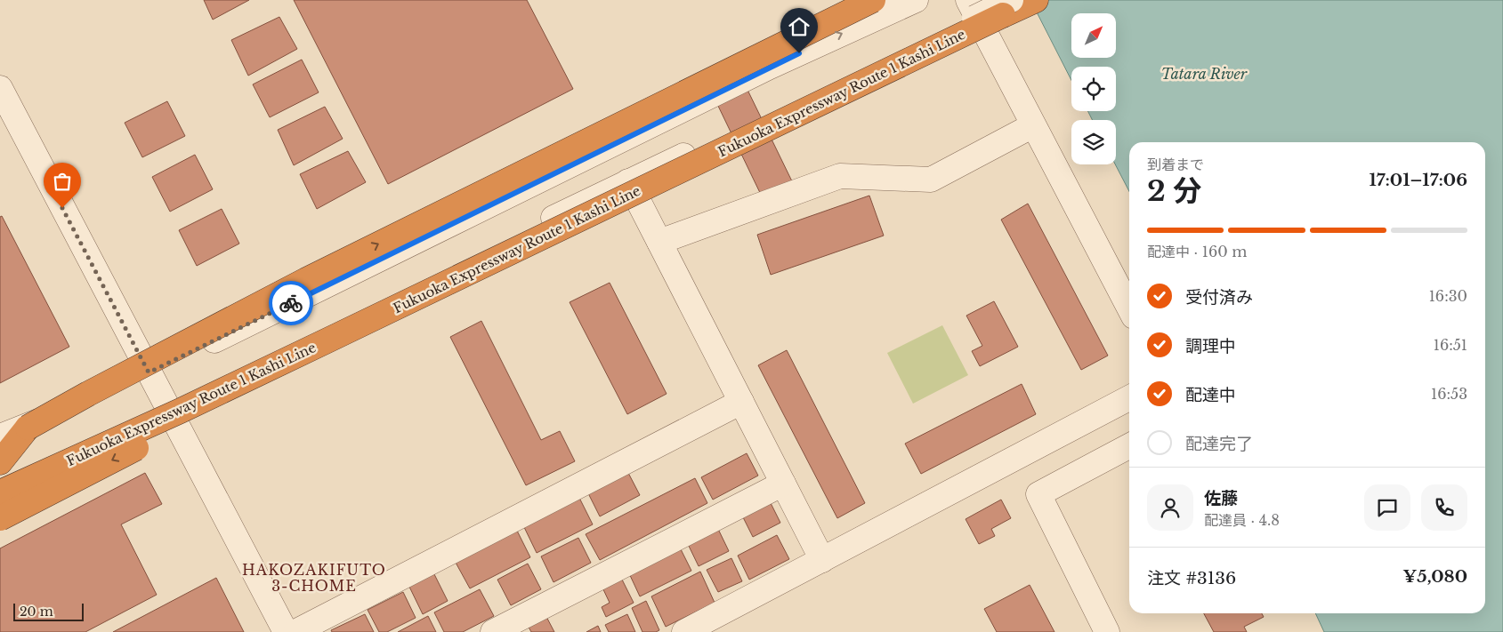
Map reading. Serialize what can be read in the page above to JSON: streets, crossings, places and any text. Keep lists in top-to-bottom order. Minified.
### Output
{"streets":{"highway":["Fukuoka Expressway Route 1 Kashi Line"]},"districts":["HAKOZAKIFUTO 3-CHOME"],"water":["Tatara River"],"scale_bar":"20 m","north":"top right","page":{"heading":["2 分","到着まで","17:01–17:06"],"panel":["佐藤","配達員 · 4.8","注文 #3136","¥5,080"],"bar":"配達中 · 160 m","list":[["受付済み","16:30"],["調理中","16:51"],["配達中","16:53"],"配達完了"],"scale":"20 m"}}
